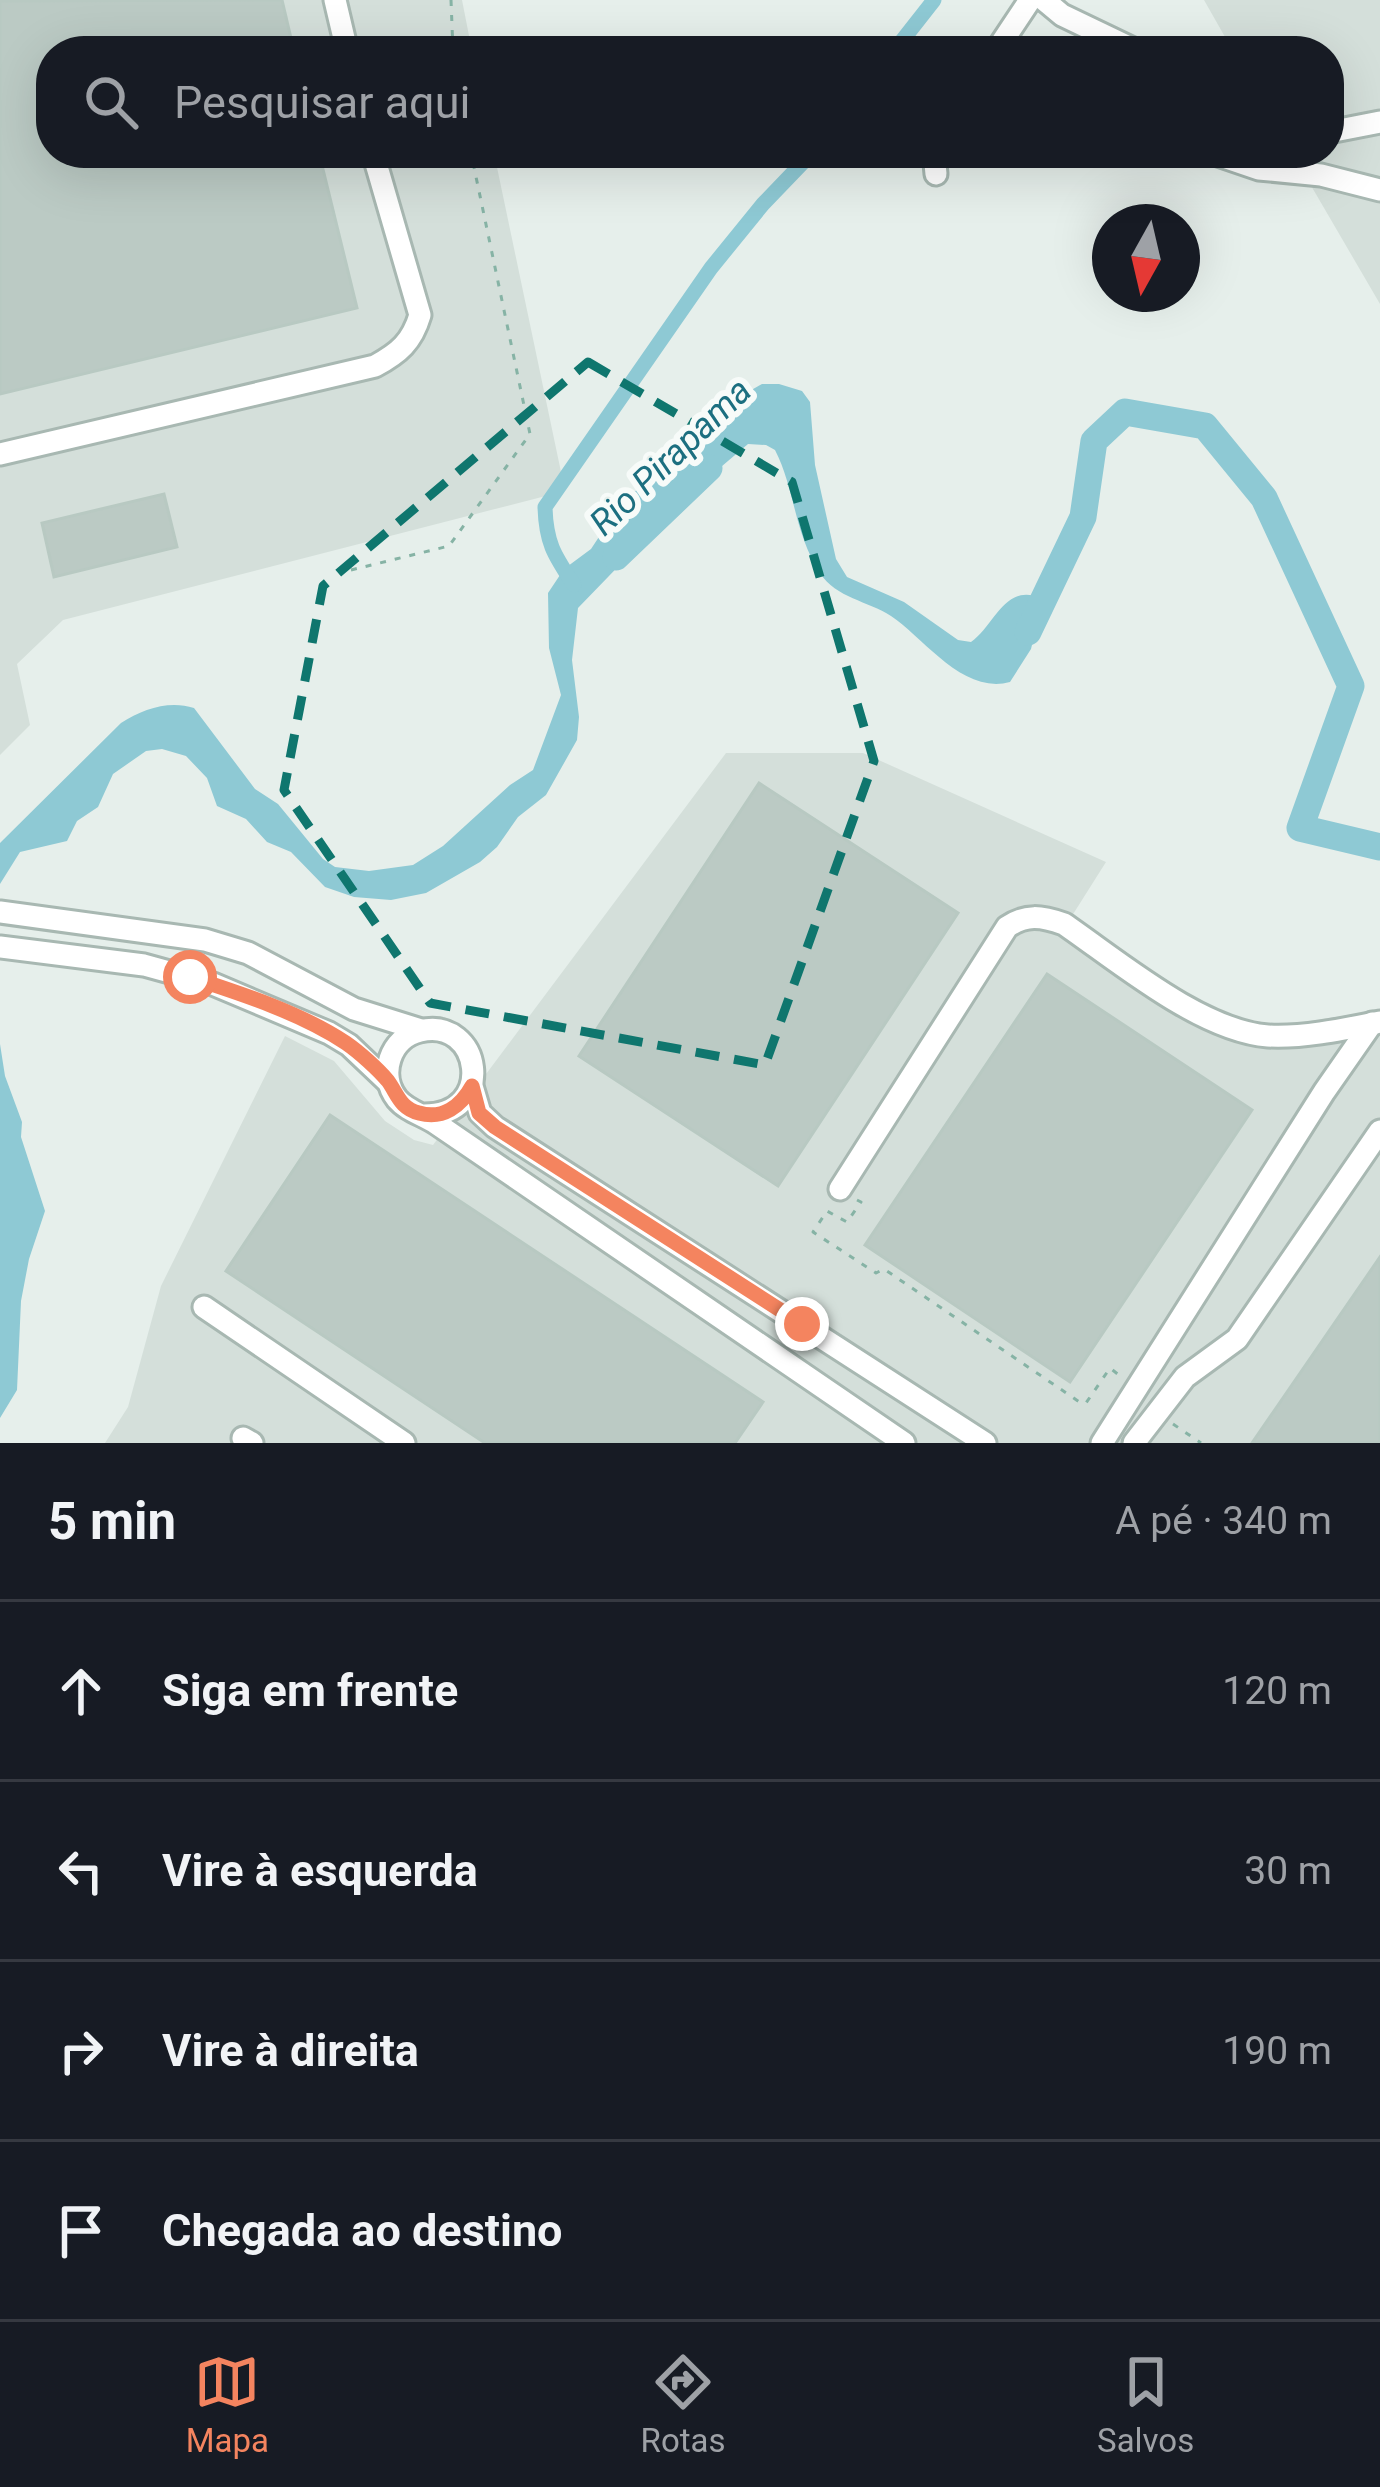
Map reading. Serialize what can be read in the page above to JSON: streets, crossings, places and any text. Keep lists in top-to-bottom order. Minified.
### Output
{"water":["Rio Pirapama"],"north":"bottom","page":{"search":"Pesquisar aqui","heading":["5 min","A pé · 340 m"],"list":[["Siga em frente","120 m"],["Vire à esquerda","30 m"],["Vire à direita","190 m"],"Chegada ao destino"],"nav":["Mapa","Rotas","Salvos"]}}
